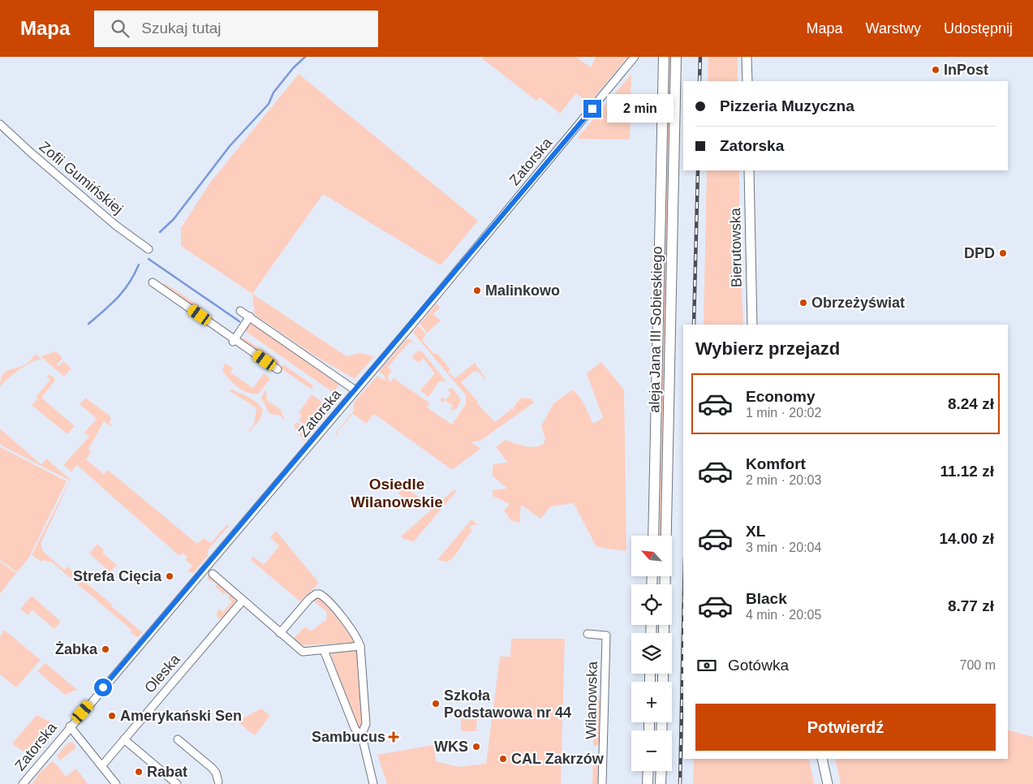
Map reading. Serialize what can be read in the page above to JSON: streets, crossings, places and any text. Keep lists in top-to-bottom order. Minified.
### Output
{"streets":{"main road":["aleja Jana III Sobieskiego"],"street":["Zatorska","Zofii Gumińskiej","Bierutowska","Oleska","Wilanowska"]},"districts":["Osiedle Wilanowskie"],"places":{"other":["InPost","DPD","Malinkowo","Obrzeżyświat","Strefa Cięcia","Żabka","Szkoła Podstawowa nr 44","Amerykański Sen","WKS","CAL Zakrzów","Rabat"],"health":["Sambucus"]},"north":"top left","page":{"header":"Mapa","search":"Szukaj tutaj","nav":["Mapa","Warstwy","Udostępnij"],"banner":["Pizzeria Muzyczna","Zatorska"],"bubble":"2 min","heading":"Wybierz przejazd","list":[{"name":"Economy","note":"1 min · 20:02","value":"8.24 zł"},{"name":"Komfort","note":"2 min · 20:03","value":"11.12 zł"},{"name":"XL","note":"3 min · 20:04","value":"14.00 zł"},{"name":"Black","note":"4 min · 20:05","value":"8.77 zł"}],"map_buttons":["+","−"],"pay":["Gotówka","700 m"],"buttons":"Potwierdź"}}
